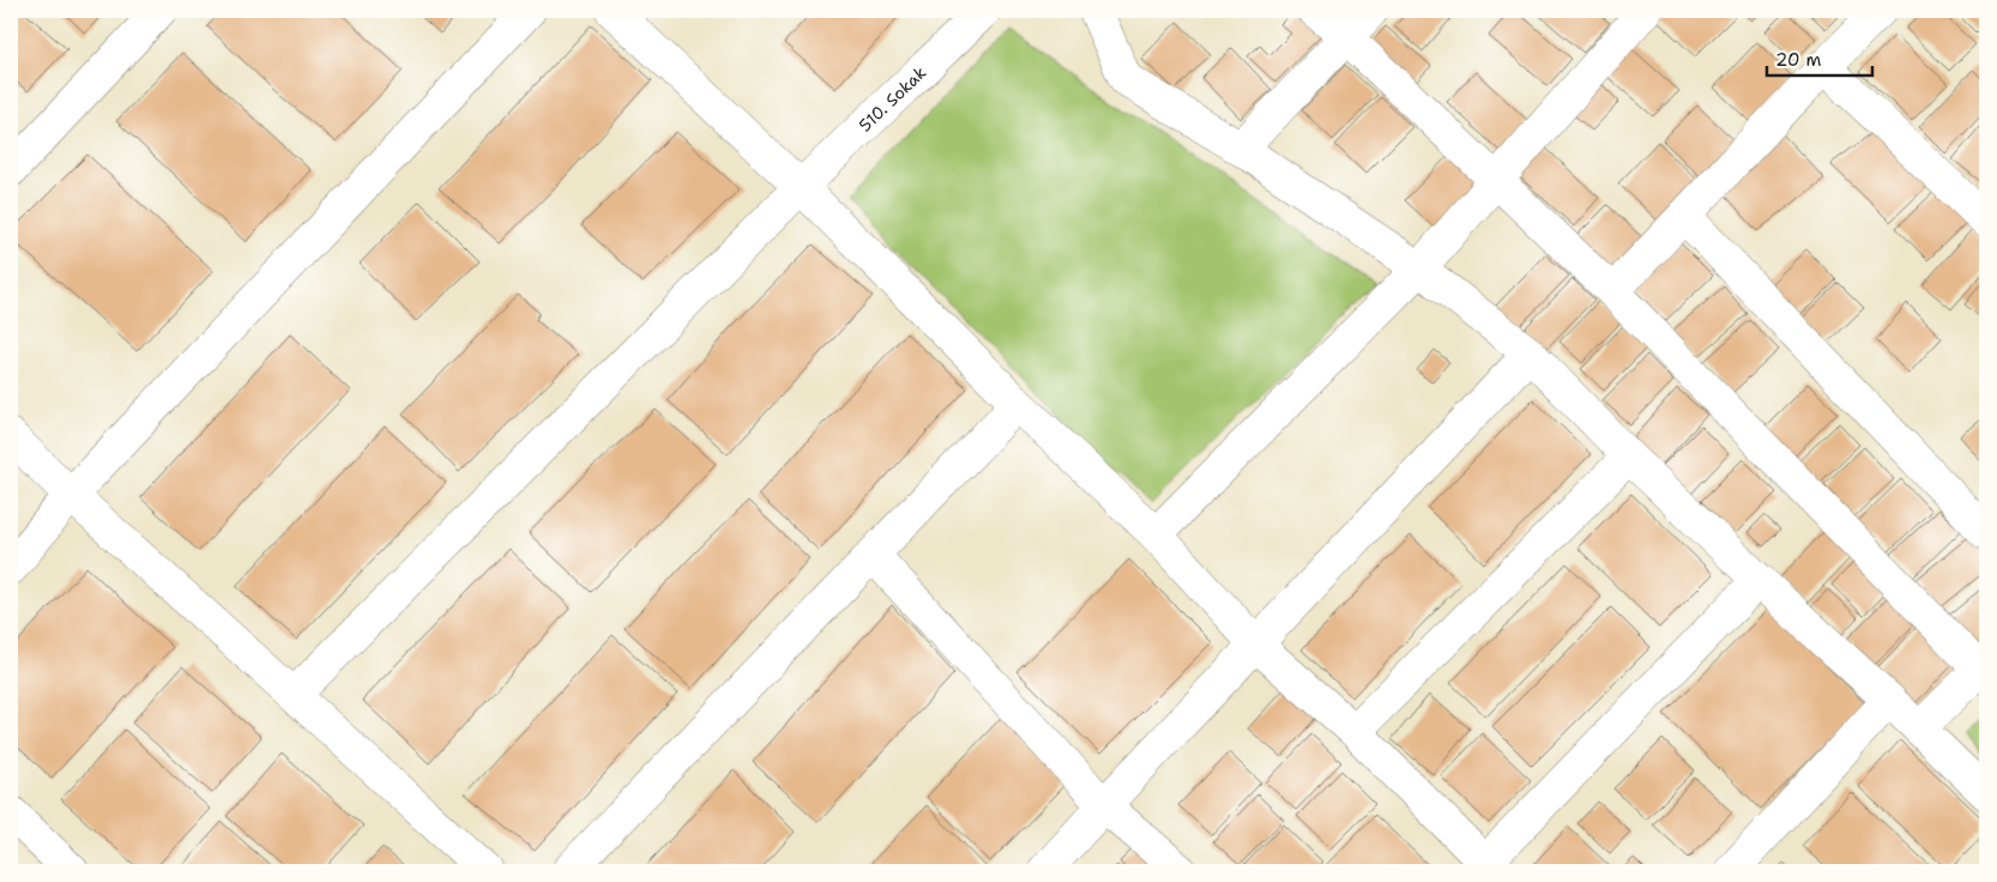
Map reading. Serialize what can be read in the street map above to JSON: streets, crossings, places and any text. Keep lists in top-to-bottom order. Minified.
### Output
{"streets":{"street":["510. Sokak"]},"scale_bar":"20 m"}
